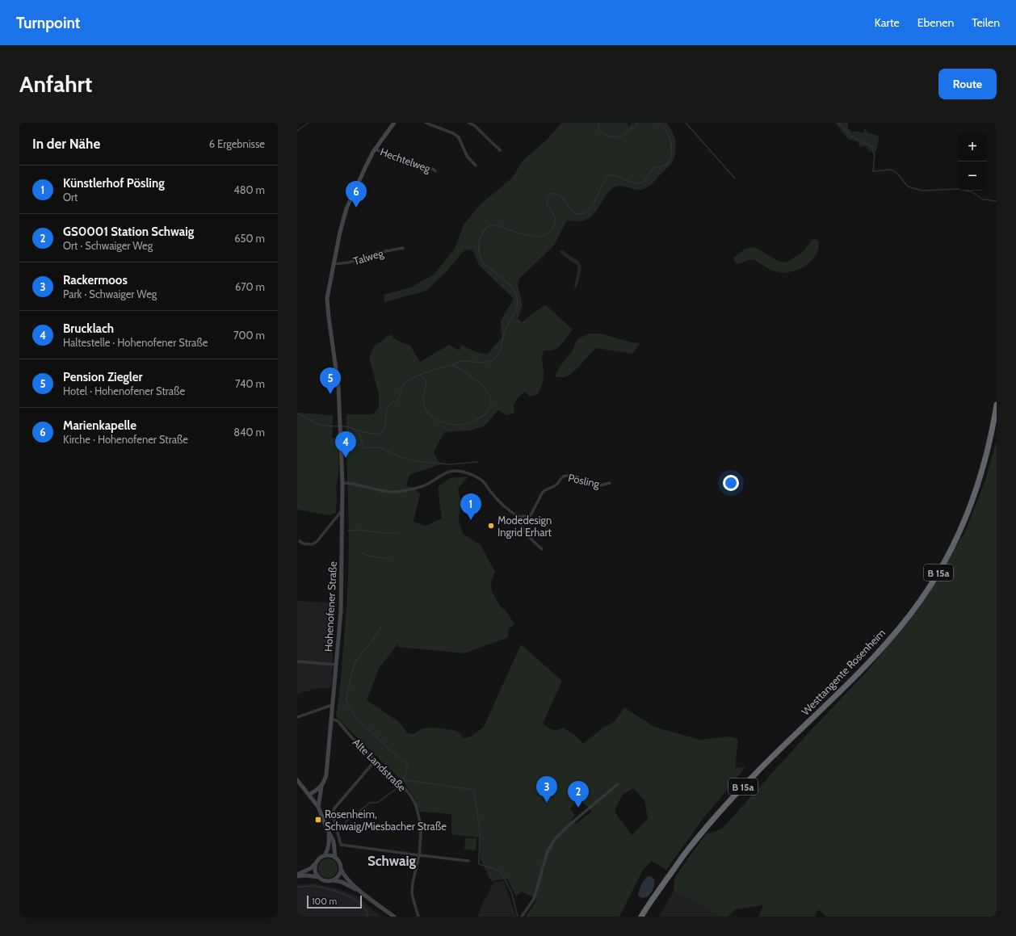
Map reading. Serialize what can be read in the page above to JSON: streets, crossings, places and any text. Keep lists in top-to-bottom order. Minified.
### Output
{"streets":{"highway":["B 15a","Westtangente Rosenheim"],"main road":["Hohenofener Straße"],"street":["Hechtelweg","Talweg","Pösling","Alte Landstraße"]},"crossings":[["Hechtelweg","Hohenofener Straße"],["Talweg","Hohenofener Straße"],["Hohenofener Straße","Alte Landstraße"]],"districts":["Schwaig"],"places":{"other":["Modedesign Ingrid Erhart"],"transit":["Rosenheim, Schwaig/Miesbacher Straße"]},"scale_bar":"100 m","page":{"header":"Turnpoint","nav":["Karte","Ebenen","Teilen"],"buttons":"Route","title":"Anfahrt","heading":["In der Nähe","6 Ergebnisse"],"map_buttons":["+","−"],"list":[{"mark":"1","name":"Künstlerhof Pösling","note":"Ort","value":"480 m"},{"mark":"2","name":"GS0001 Station Schwaig","note":"Ort · Schwaiger Weg","value":"650 m"},{"mark":"3","name":"Rackermoos","note":"Park · Schwaiger Weg","value":"670 m"},{"mark":"4","name":"Brucklach","note":"Haltestelle · Hohenofener Straße","value":"700 m"},{"mark":"5","name":"Pension Ziegler","note":"Hotel · Hohenofener Straße","value":"740 m"},{"mark":"6","name":"Marienkapelle","note":"Kirche · Hohenofener Straße","value":"840 m"}],"pins":["6","5","4","1","3","2"],"scale":"100 m"}}
